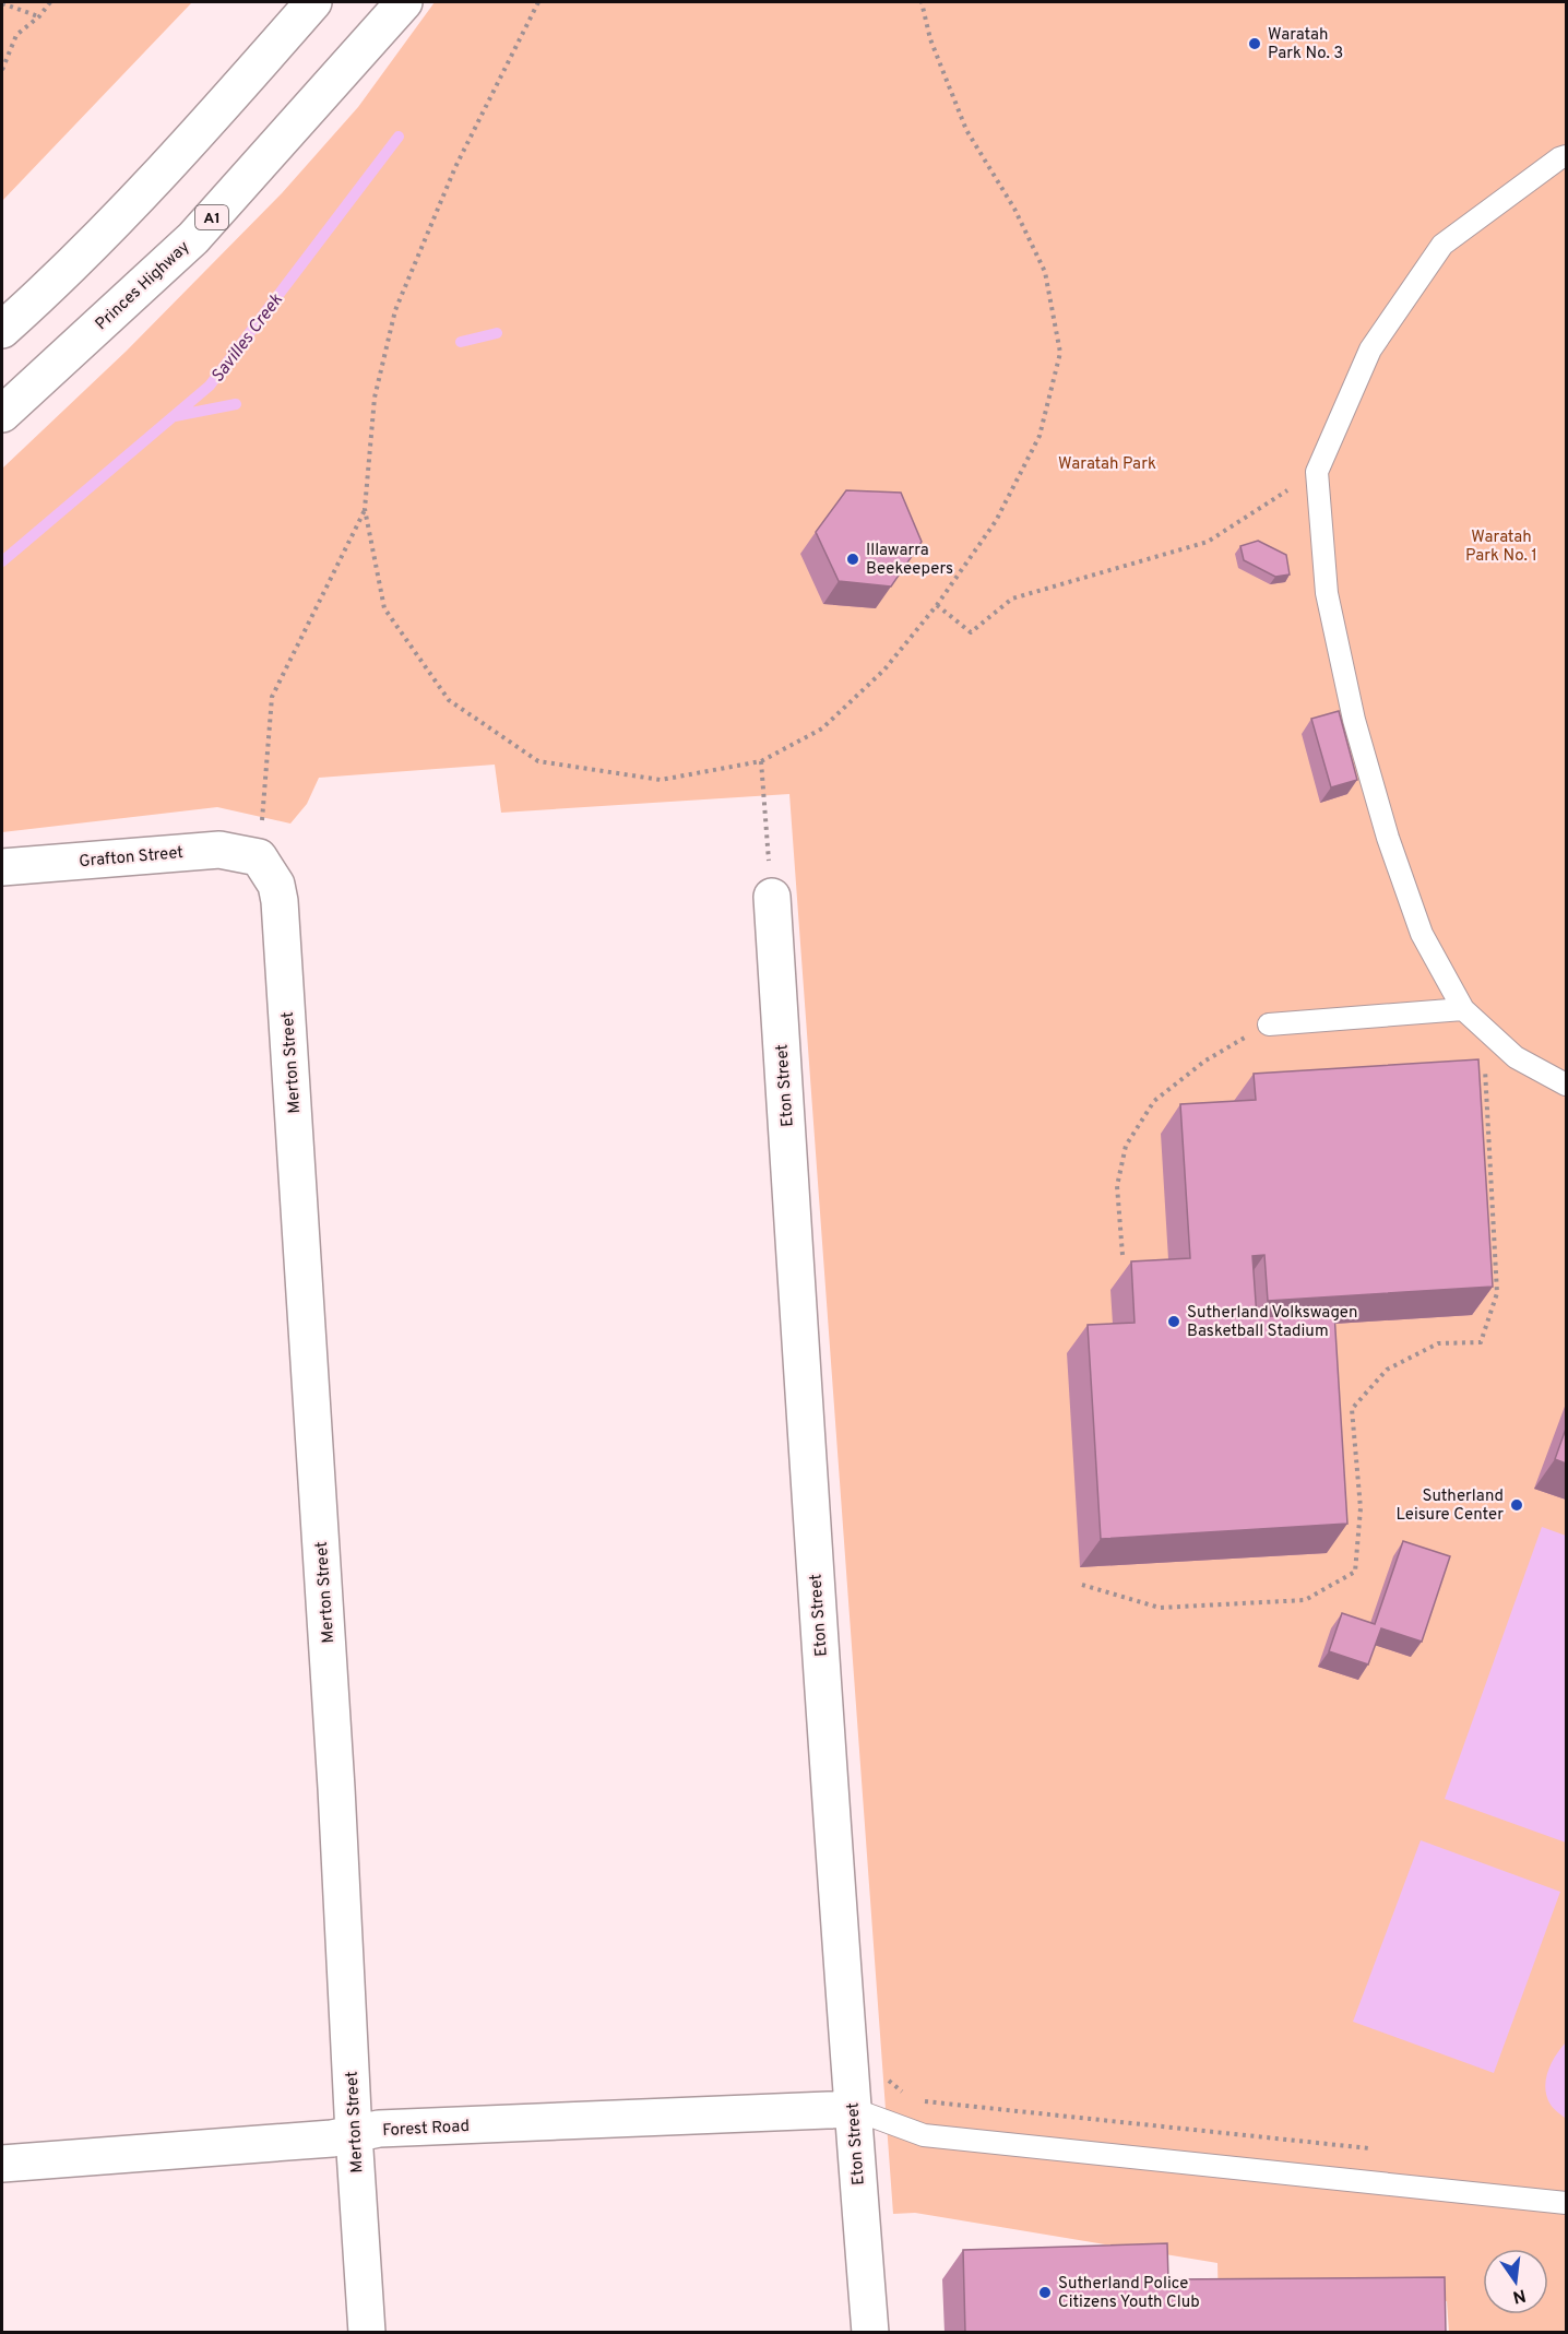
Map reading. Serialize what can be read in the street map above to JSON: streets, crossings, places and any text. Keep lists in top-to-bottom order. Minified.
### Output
{"streets":{"main road":["A1","Princes Highway","Grafton Street","Merton Street","Eton Street","Forest Road"]},"crossings":[["Grafton Street","Merton Street"],["Merton Street","Forest Road"],["Eton Street","Forest Road"]],"water":["Savilles Creek"],"parks":["Waratah Park","Waratah Park No. 1"],"places":["Waratah Park No. 3","Illawarra Beekeepers","Sutherland Volkswagen Basketball Stadium","Sutherland Leisure Center","Sutherland Police Citizens Youth Club"],"north":"bottom"}
